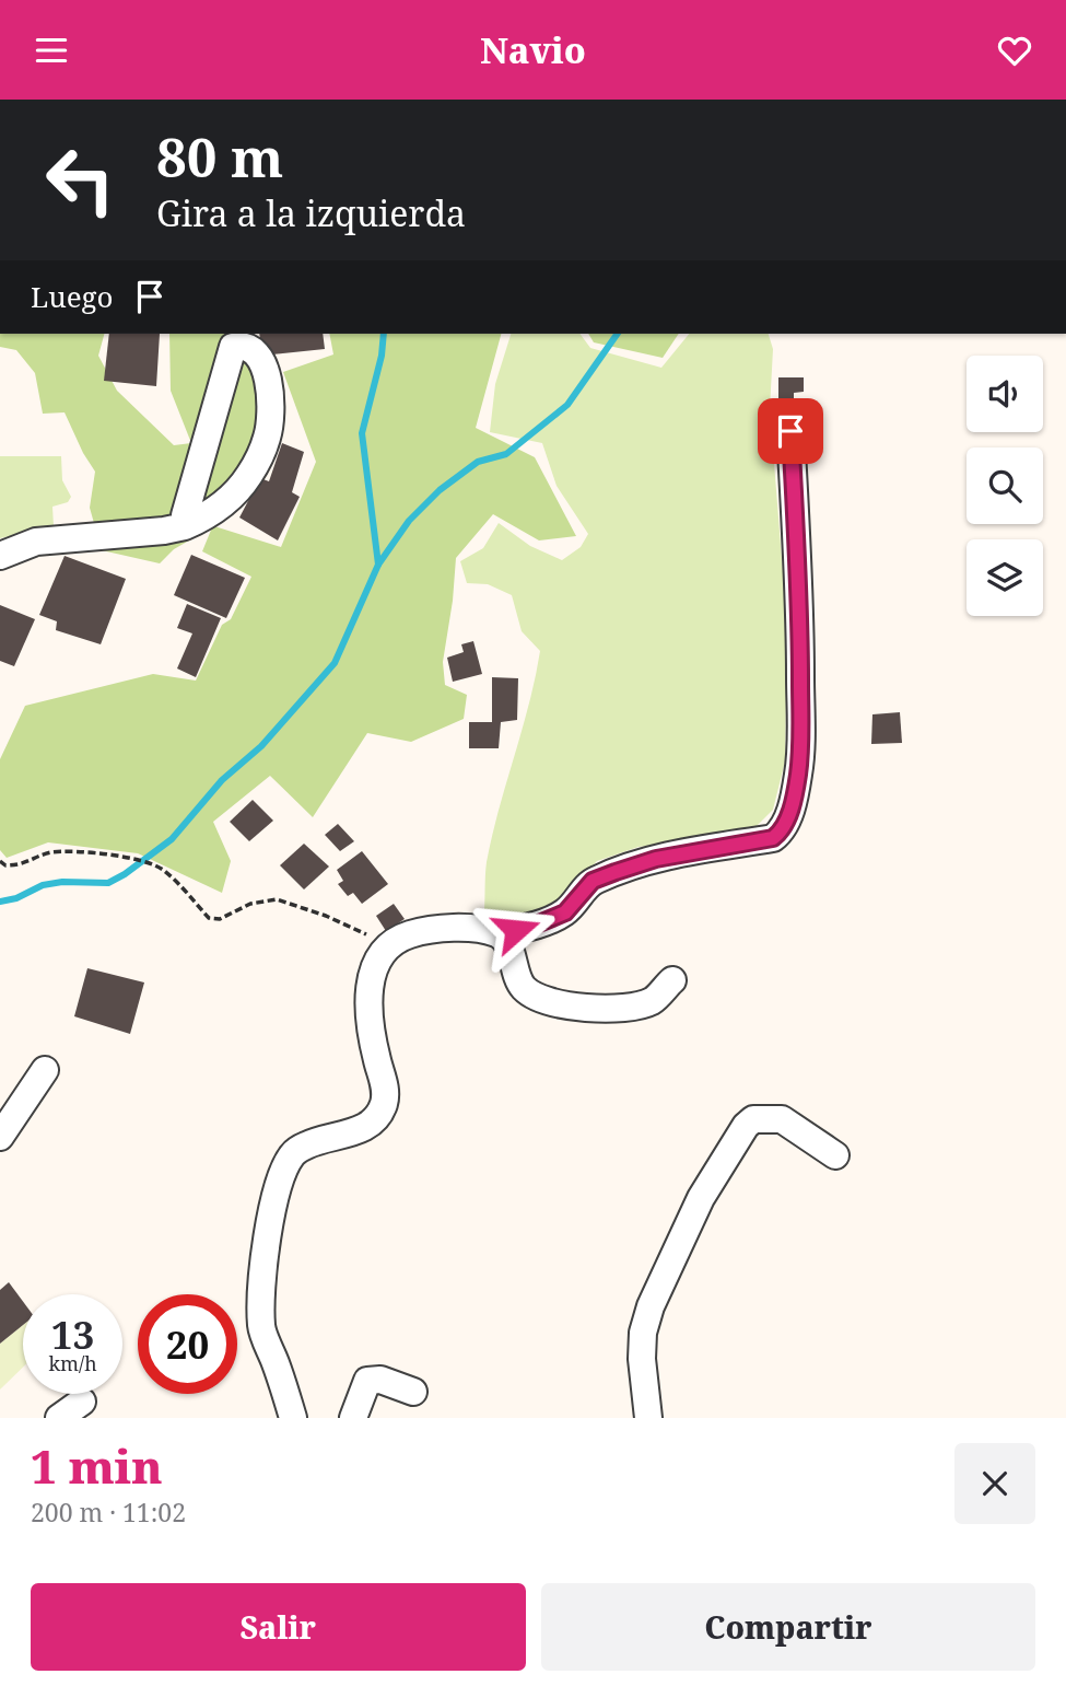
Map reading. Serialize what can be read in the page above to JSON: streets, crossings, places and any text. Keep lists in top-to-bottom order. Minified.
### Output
{"page":{"header":"Navio","turn":["80 m","Gira a la izquierda"],"then":"Luego","speed":"13 km/h","limit":"20","heading":["1 min","200 m · 11:02"],"buttons":["Salir","Compartir"]}}
